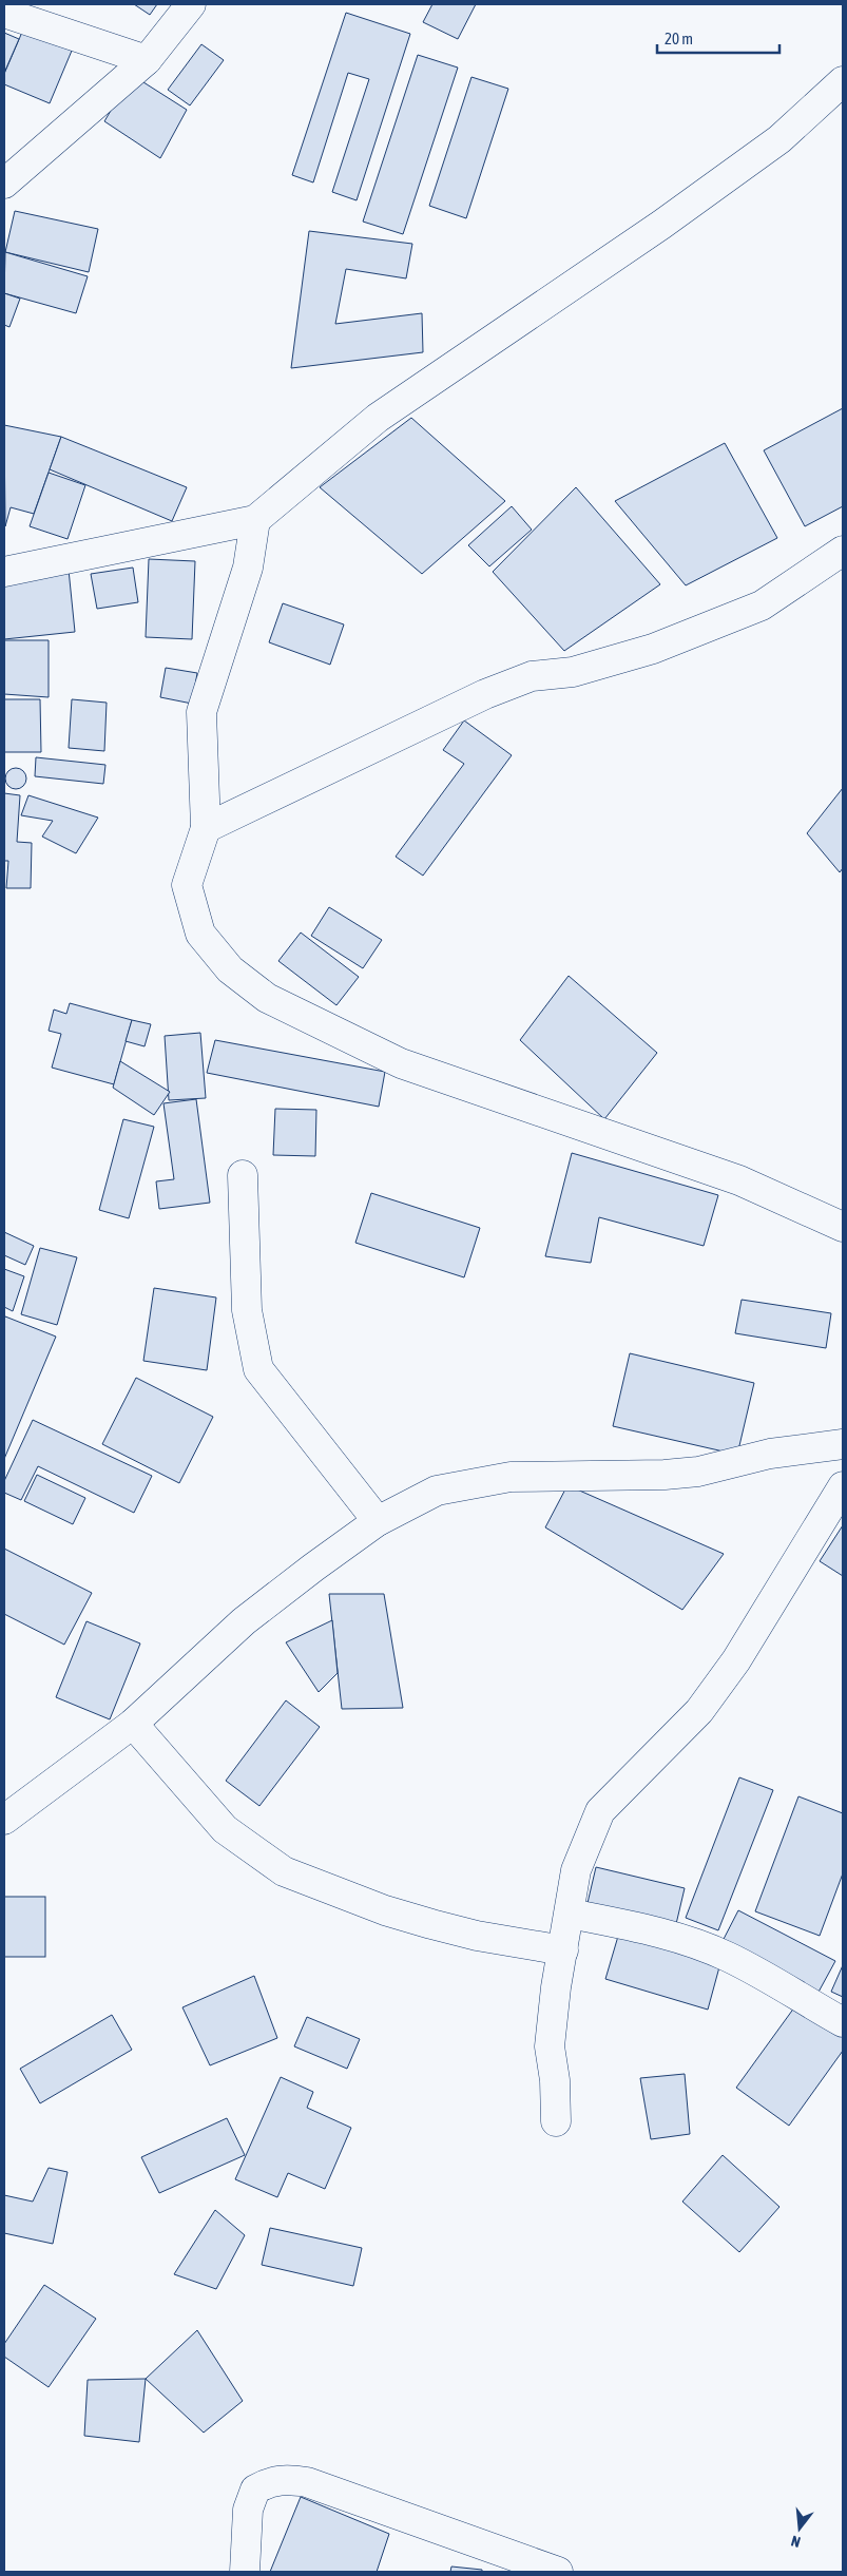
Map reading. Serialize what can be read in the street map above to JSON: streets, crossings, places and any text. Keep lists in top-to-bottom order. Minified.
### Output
{"scale_bar":"20 m","north":"bottom"}
